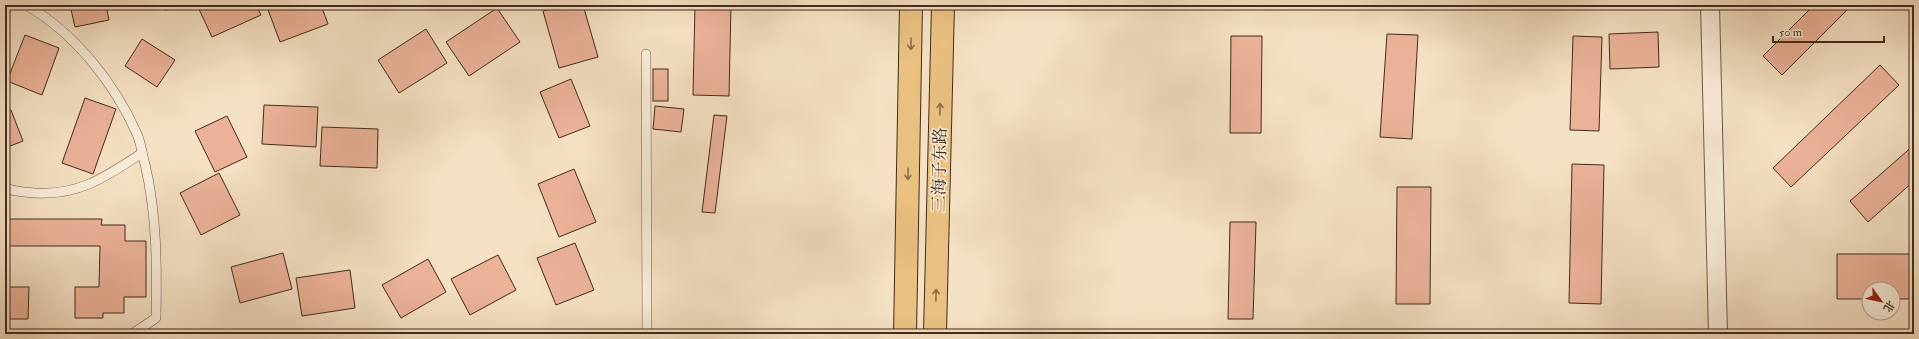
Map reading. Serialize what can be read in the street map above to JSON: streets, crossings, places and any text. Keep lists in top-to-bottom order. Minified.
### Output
{"streets":{"main road":["三海子东路"]},"scale_bar":"50 m","north":"bottom right"}
